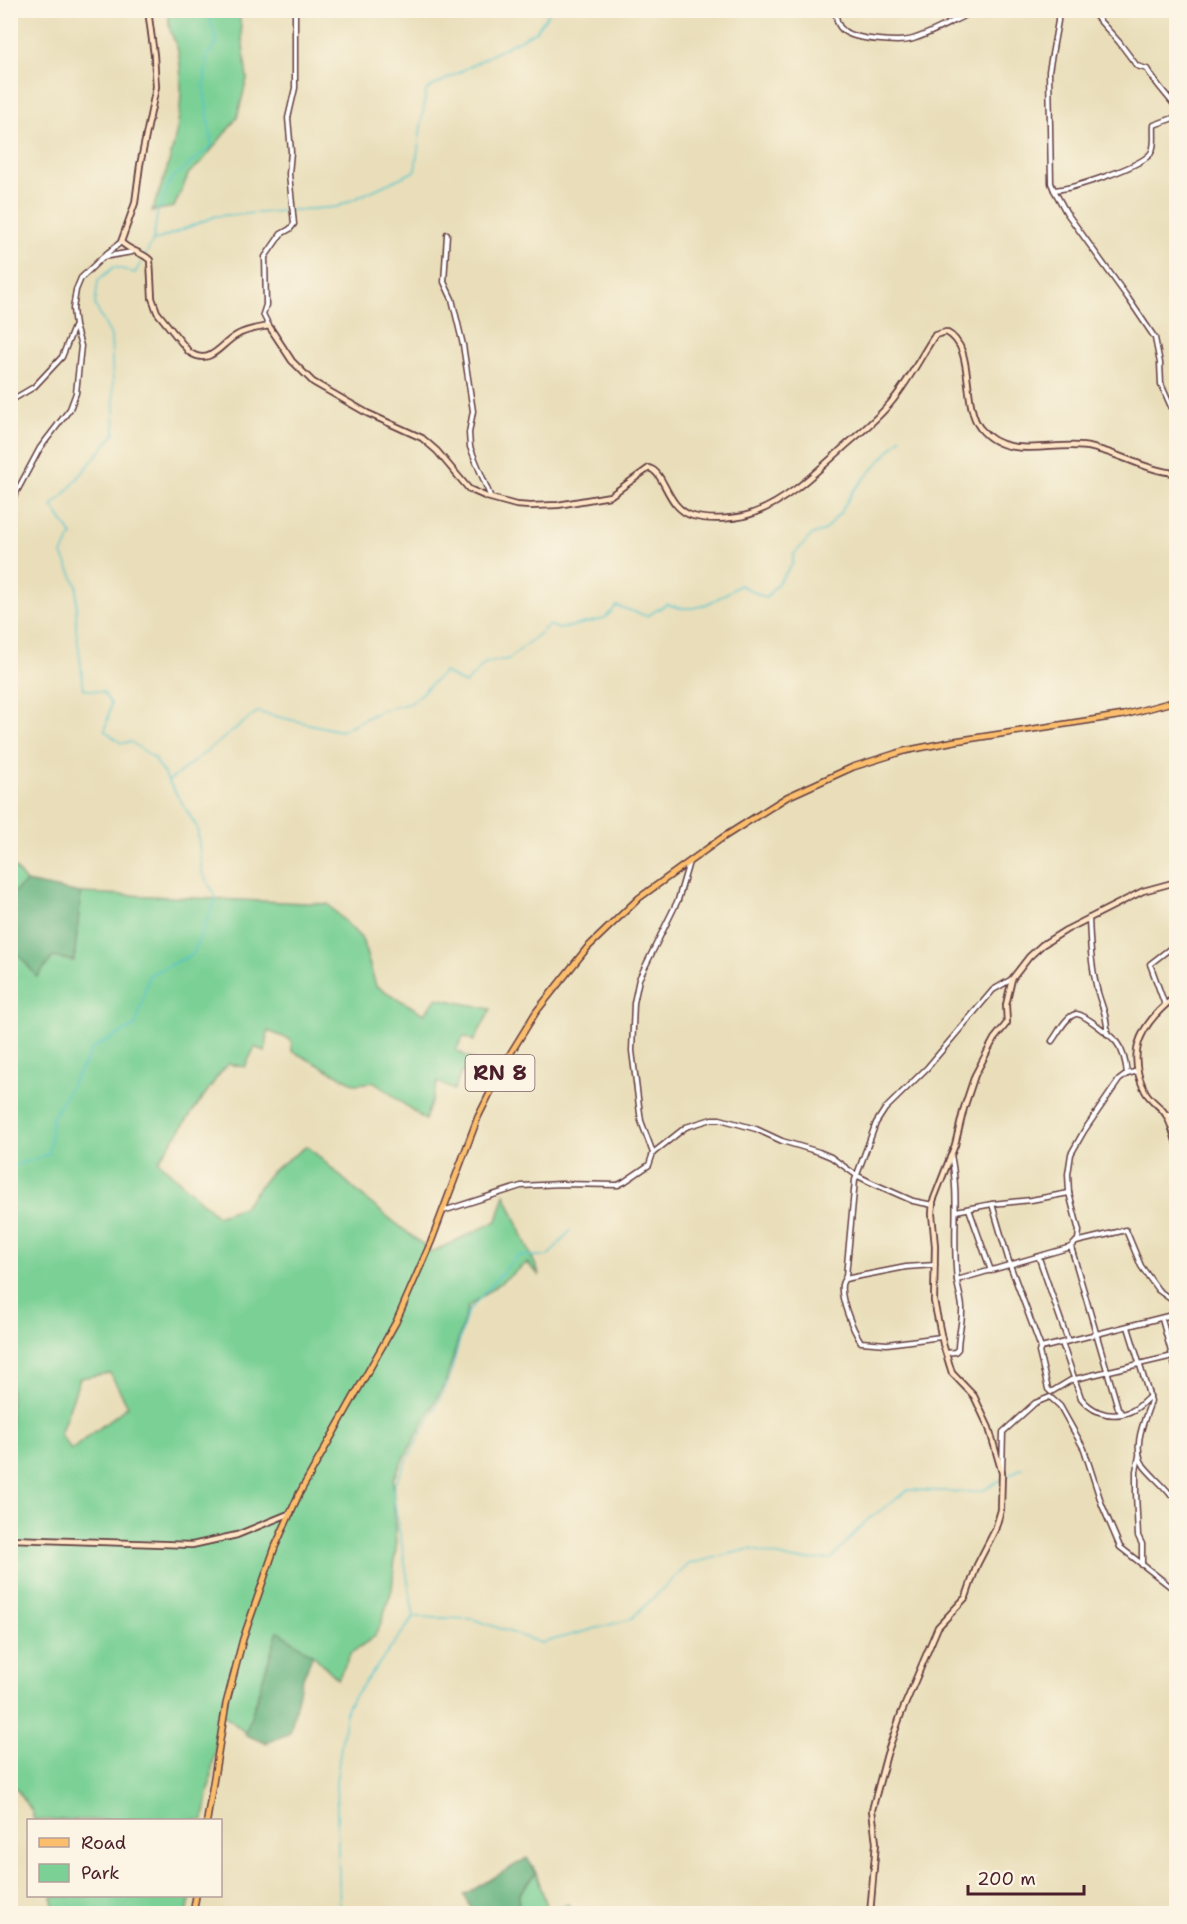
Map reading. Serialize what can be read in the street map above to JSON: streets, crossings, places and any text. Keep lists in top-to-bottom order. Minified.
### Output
{"streets":{"main road":["RN 8"]},"legend":["Road","Park"],"scale_bar":"200 m"}
